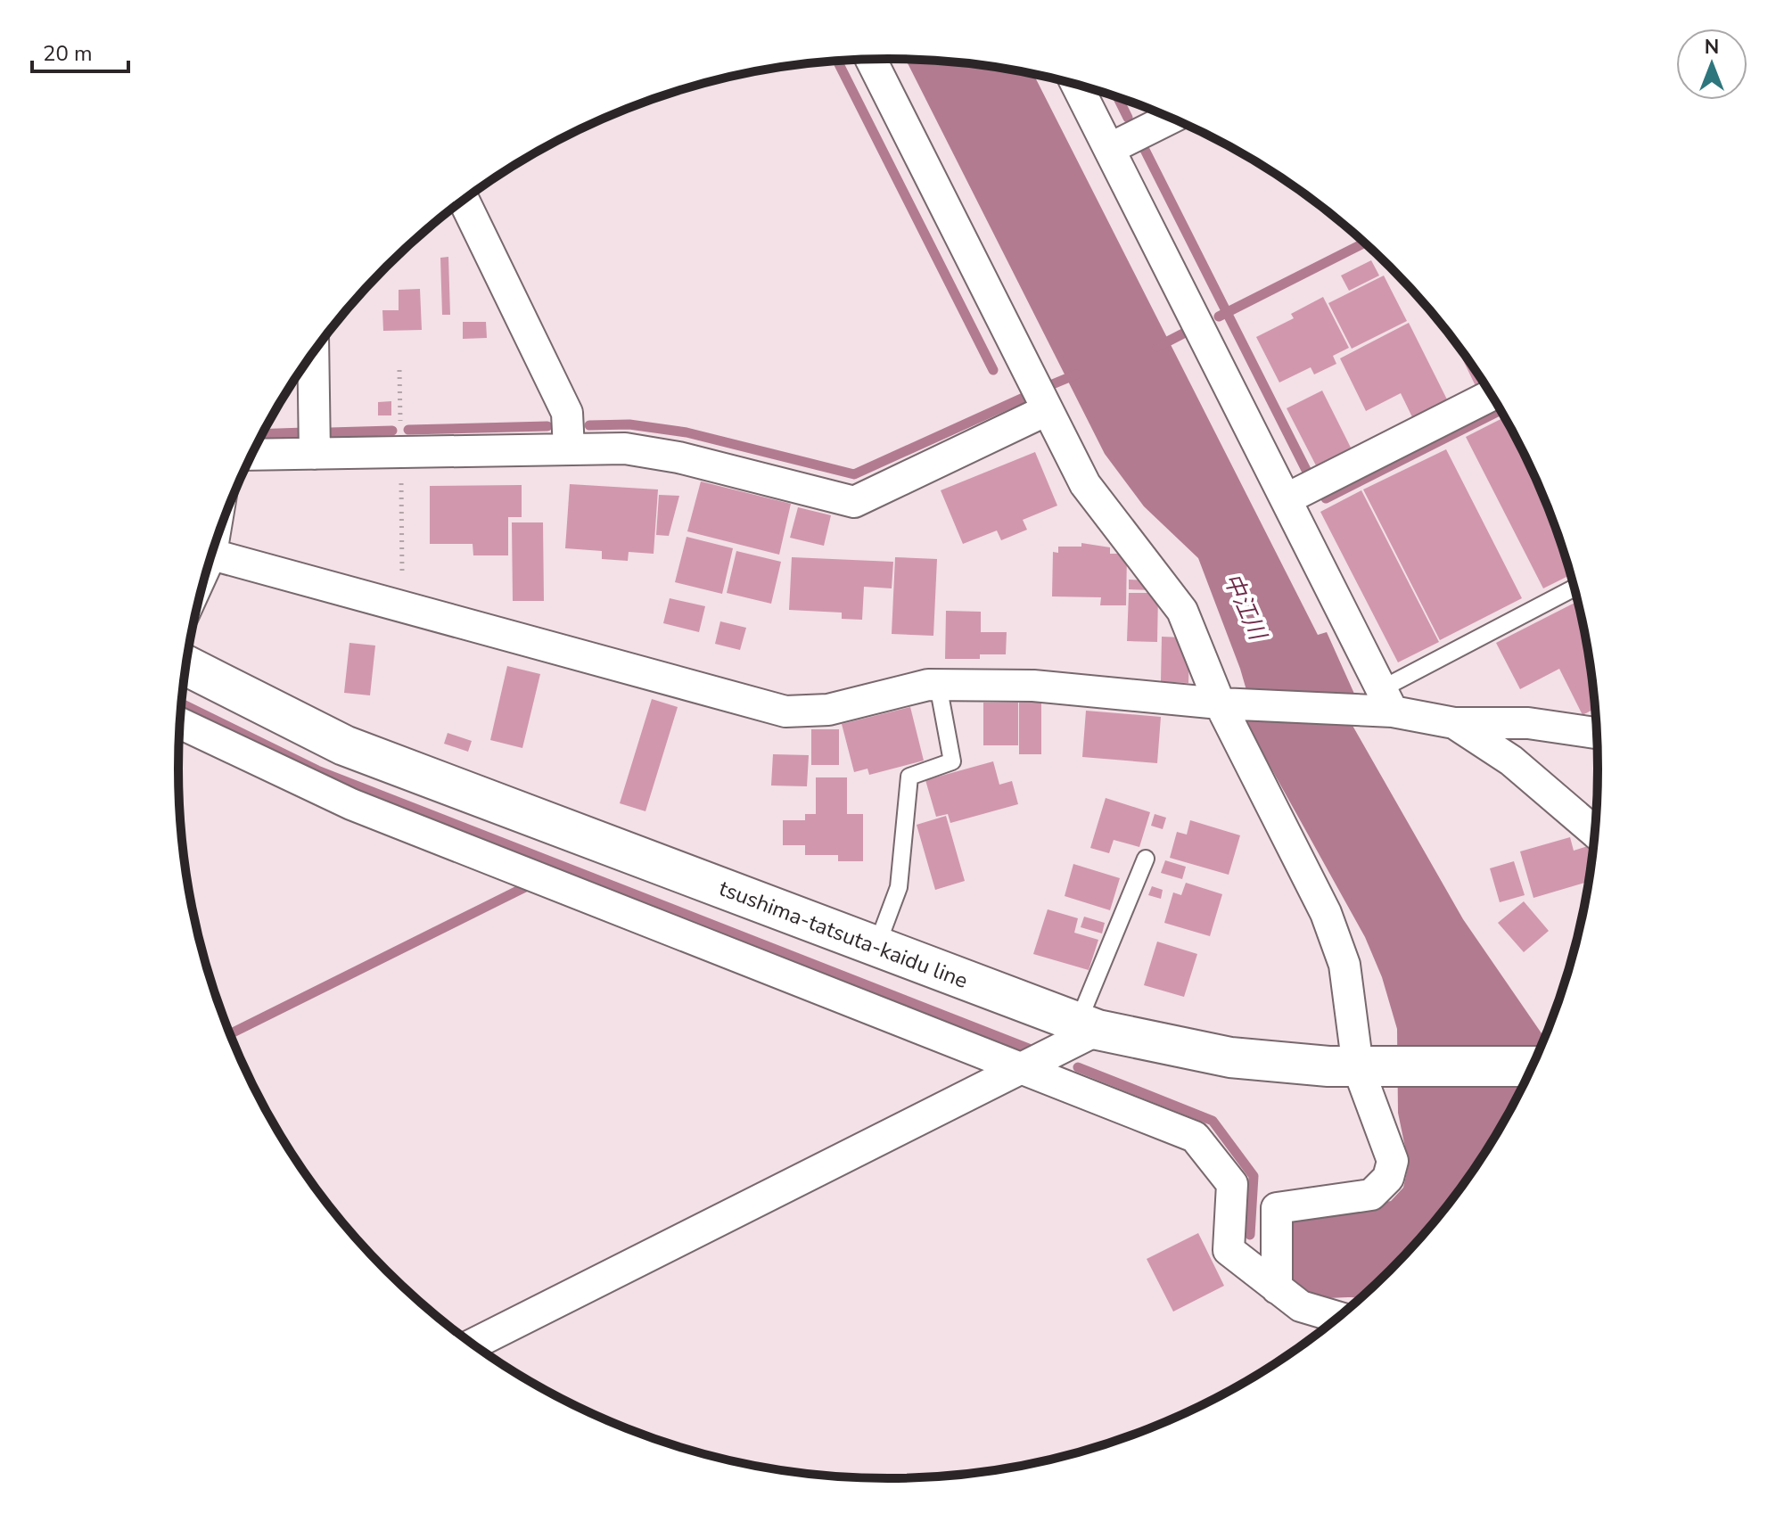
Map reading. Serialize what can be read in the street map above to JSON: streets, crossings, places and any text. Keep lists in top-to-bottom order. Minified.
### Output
{"streets":{"main road":["tsushima-tatsuta-kaidu line"]},"water":["中江川"],"scale_bar":"20 m","north":"top"}
